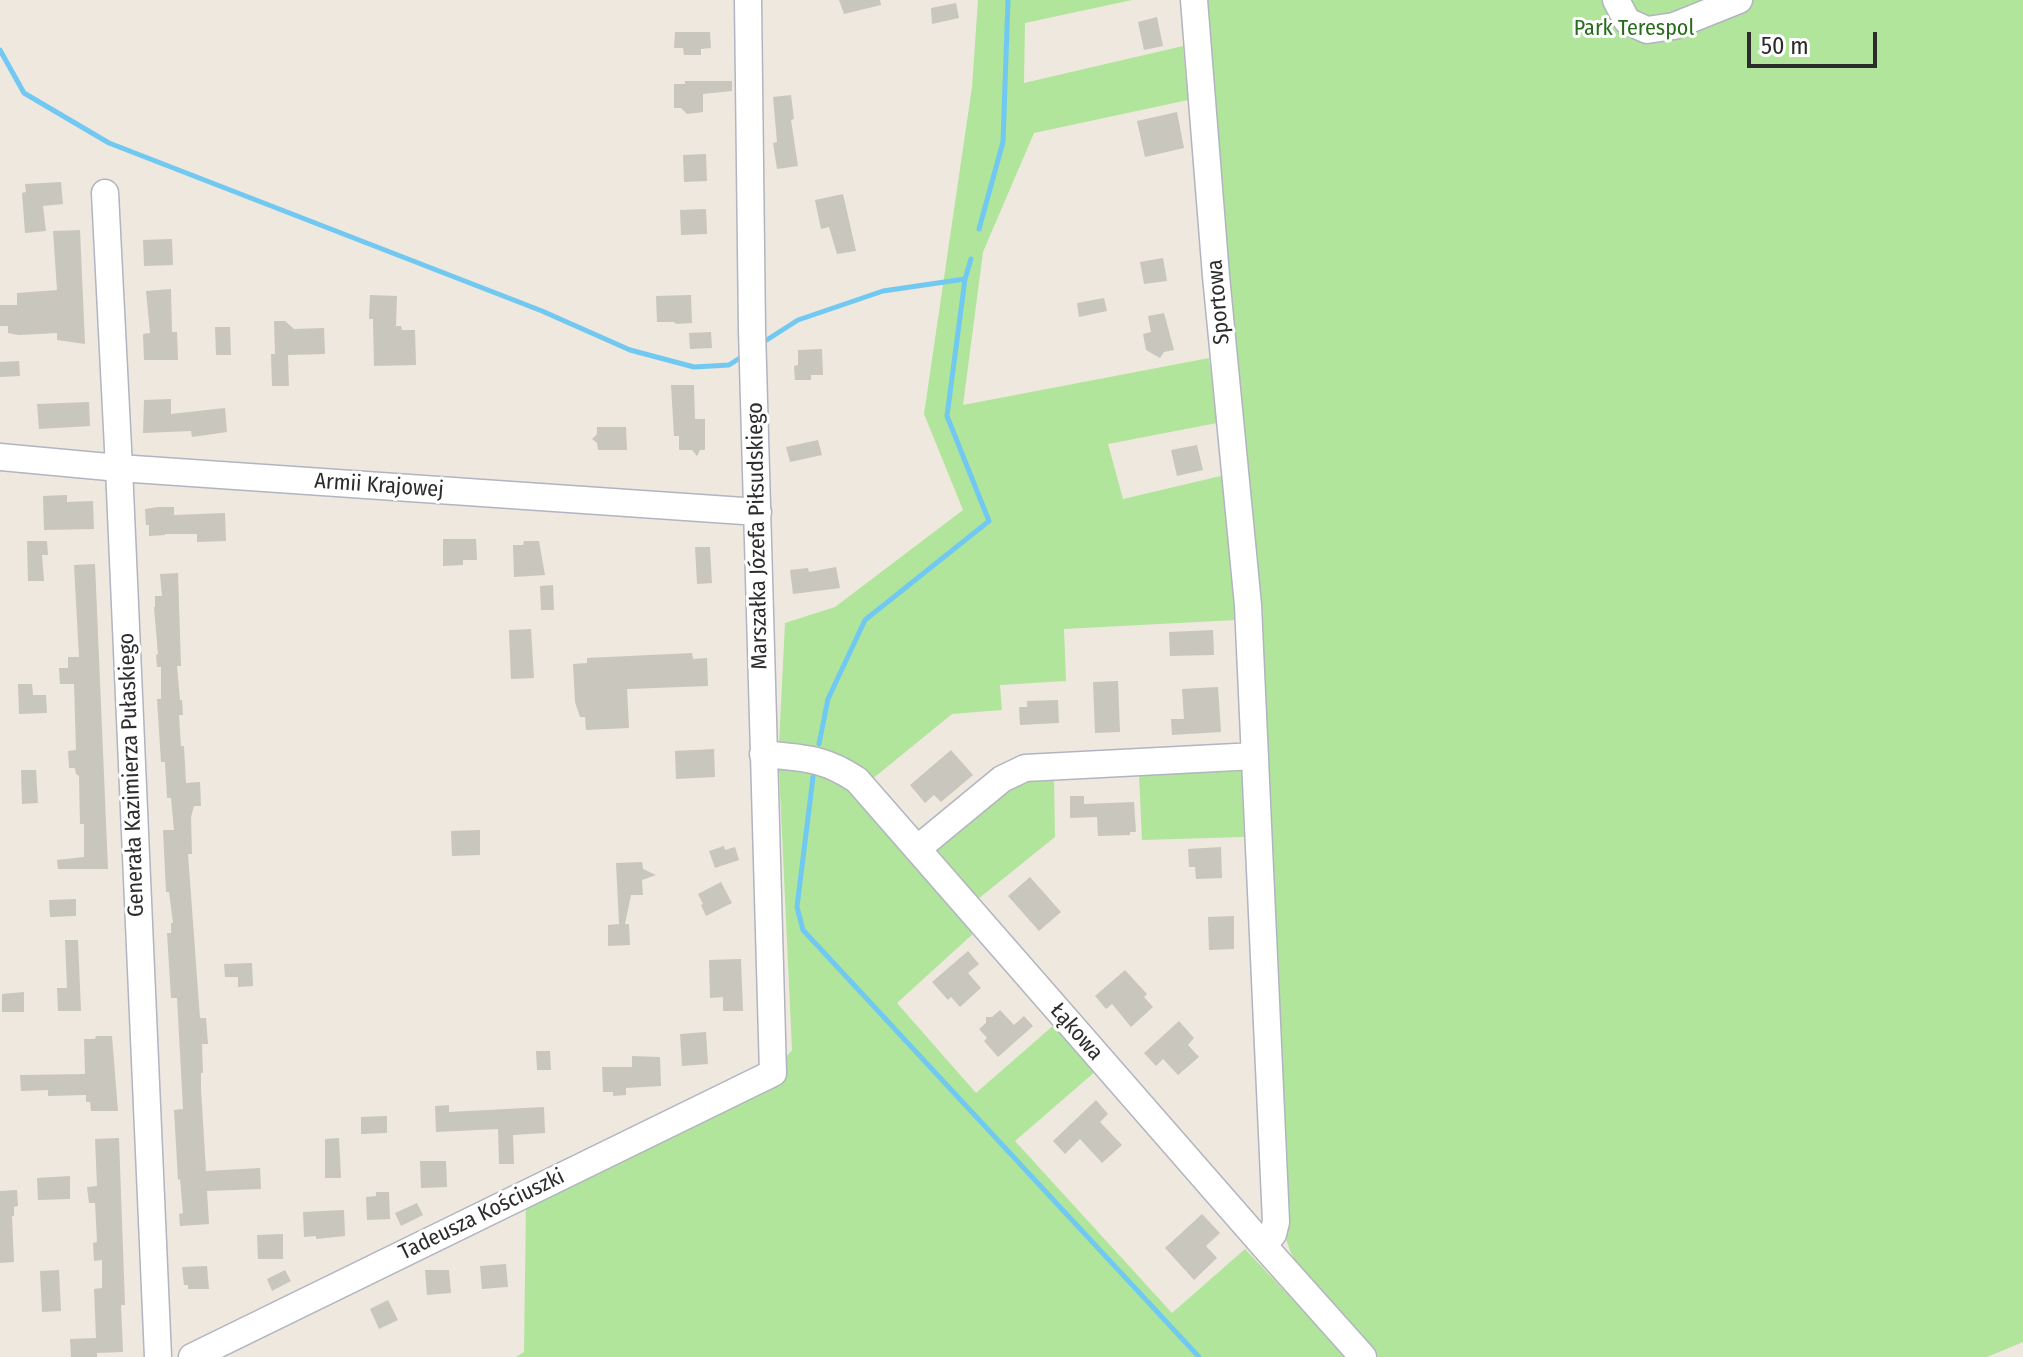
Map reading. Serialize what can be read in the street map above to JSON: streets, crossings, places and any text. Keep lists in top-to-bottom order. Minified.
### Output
{"streets":{"street":["Sportowa","Armii Krajowej","Marszałka Józefa Piłsudskiego","Generała Kazimierza Pułaskiego","Łąkowa","Tadeusza Kościuszki"]},"crossings":[["Sportowa","Łąkowa"],["Armii Krajowej","Marszałka Józefa Piłsudskiego"],["Armii Krajowej","Generała Kazimierza Pułaskiego"],["Marszałka Józefa Piłsudskiego","Łąkowa"],["Marszałka Józefa Piłsudskiego","Tadeusza Kościuszki"]],"parks":["Park Terespol"],"scale_bar":"50 m"}
